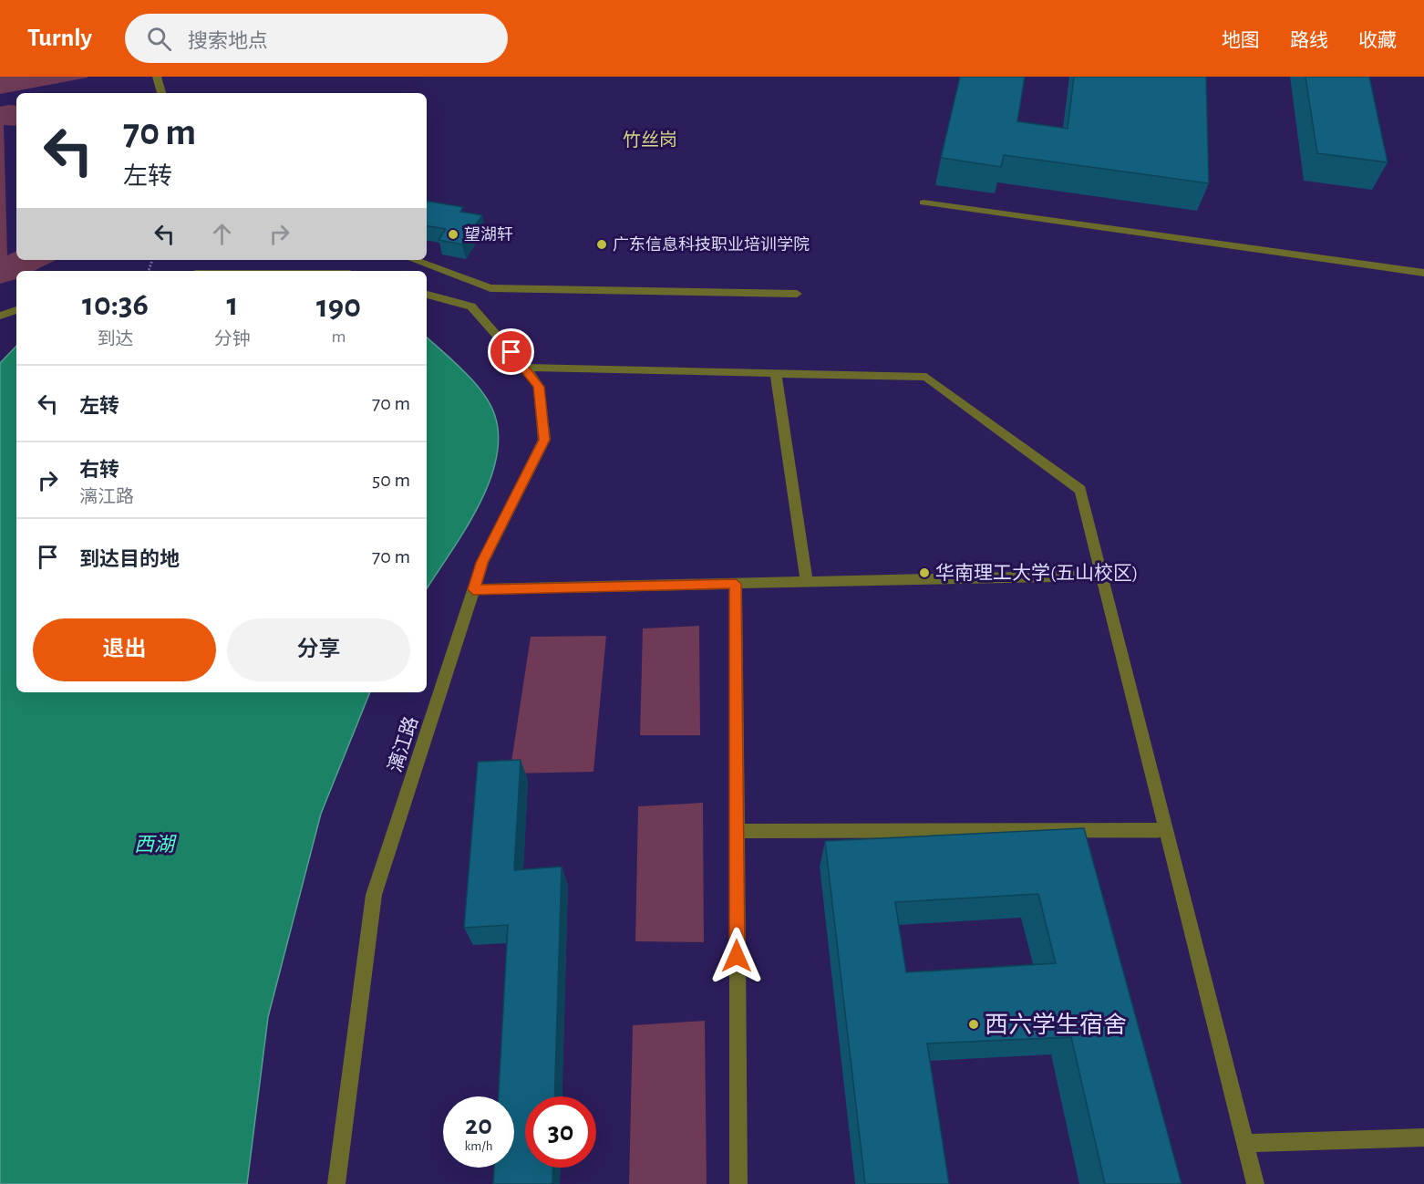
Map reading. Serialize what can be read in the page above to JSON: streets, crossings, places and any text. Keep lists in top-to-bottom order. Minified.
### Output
{"streets":{"street":["漓江路"]},"districts":["竹丝岗"],"water":["西湖"],"places":["望湖轩","广东信息科技职业培训学院","华南理工大学(五山校区)","西六学生宿舍"],"page":{"header":"Turnly","search":"搜索地点","nav":["地图","路线","收藏"],"turn":["70 m","左转"],"eta":["10:36","到达","1","分钟","190","m"],"list":[{"name":"左转","value":"70 m"},{"name":"右转","note":"漓江路","value":"50 m"},{"name":"到达目的地","value":"70 m"}],"buttons":["退出","分享"],"speed":"20 km/h","limit":"30"}}
